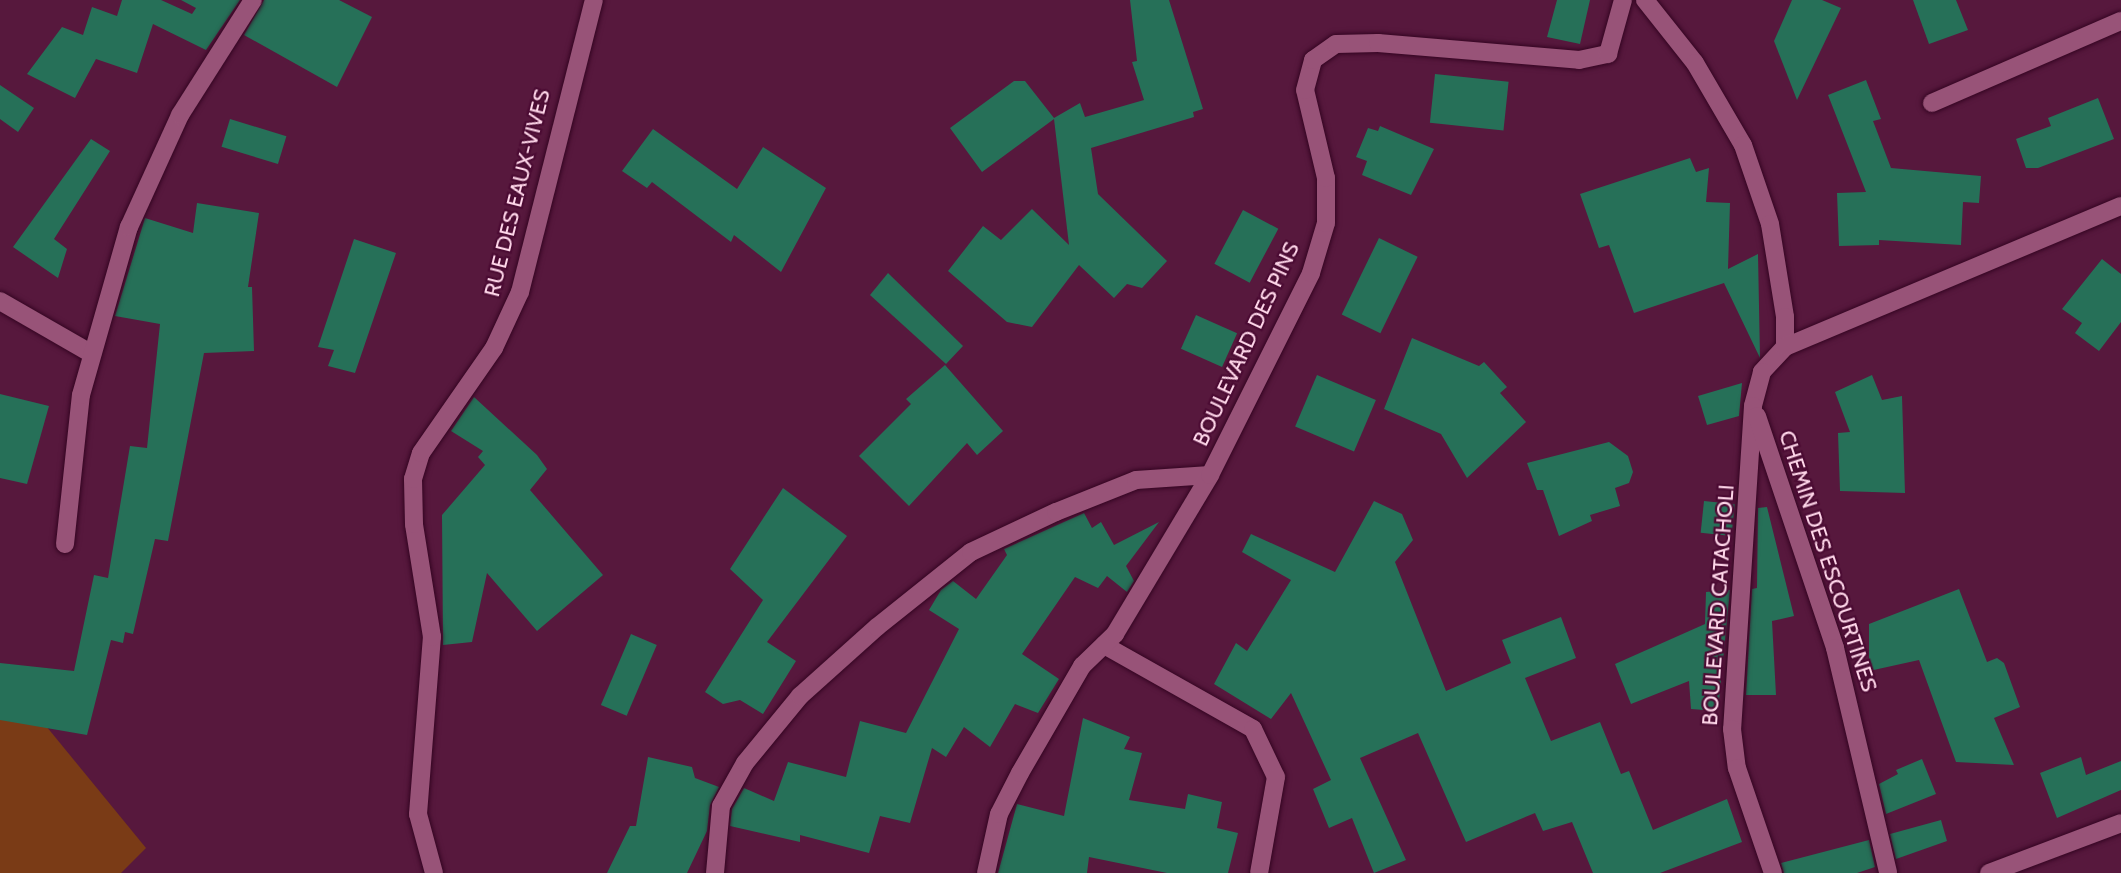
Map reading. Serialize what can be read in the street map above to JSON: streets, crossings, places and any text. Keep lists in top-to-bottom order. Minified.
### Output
{"streets":{"street":["RUE DES EAUX-VIVES","BOULEVARD DES PINS","CHEMIN DES ESCOURTINES","BOULEVARD CATACHOLI"]},"crossings":[["CHEMIN DES ESCOURTINES","BOULEVARD CATACHOLI"]]}
